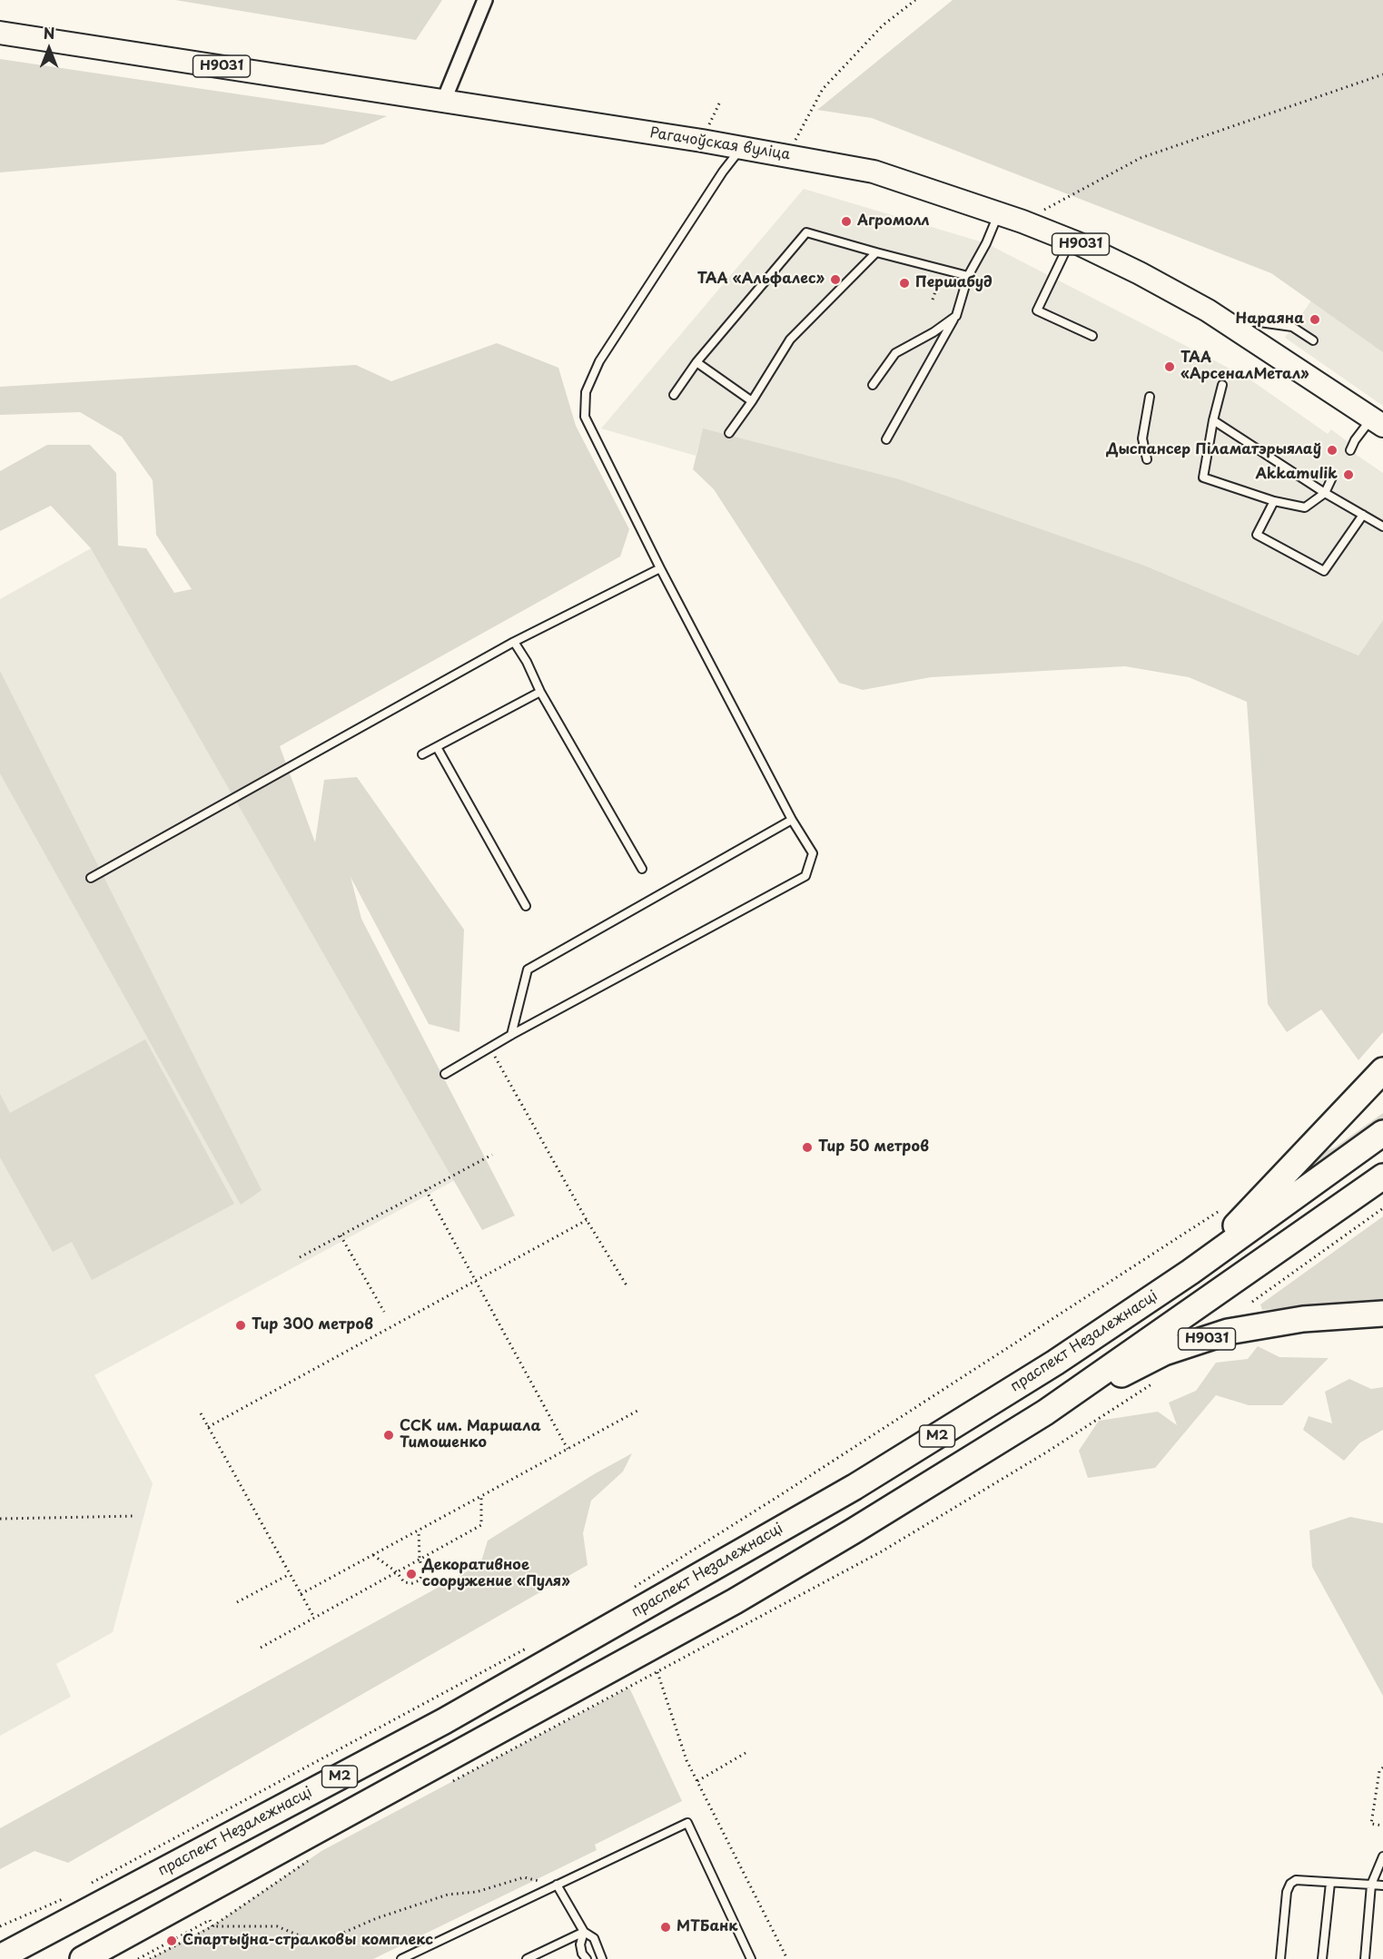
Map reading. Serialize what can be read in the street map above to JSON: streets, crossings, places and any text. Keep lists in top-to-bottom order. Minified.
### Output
{"streets":{"highway":["Н9031","праспект Незалежнасці","М2"],"main road":["Рагачоўская вуліца"]},"crossings":[["Н9031","М2"]],"places":["Агромолл","ТАА «Альфалес»","Першабуд","Нараяна","ТАА «АрсеналМетал»","Дыспансер Піламатэрыялаў","Akkamulik","Тир 50 метров","Тир 300 метров","ССК им. Маршала Тимошенко","Декоративное сооружение «Пуля»","МТБанк","Спартыўна-стралковы комплекс"],"north":"top"}
